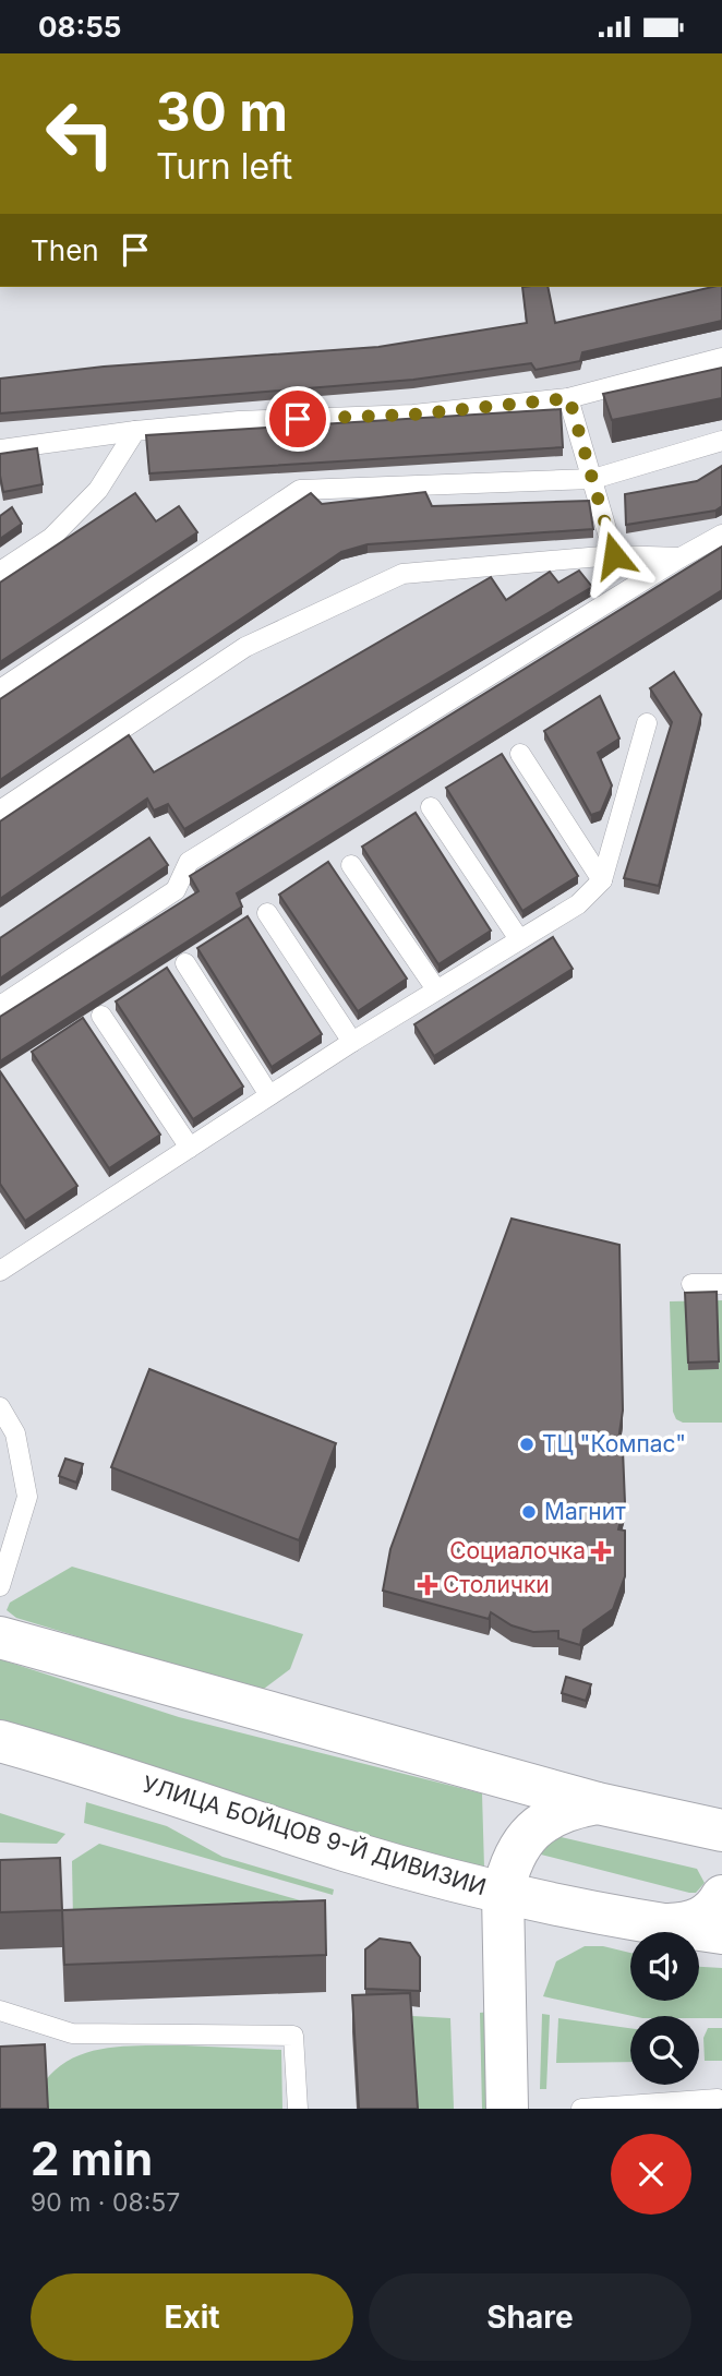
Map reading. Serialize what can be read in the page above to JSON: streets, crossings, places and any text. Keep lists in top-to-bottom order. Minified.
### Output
{"streets":{"main road":["УЛИЦА БОЙЦОВ 9-Й ДИВИЗИИ"]},"places":{"other":["ТЦ \"Компас\"","Магнит"],"health":["Социалочка","Столички"]},"page":{"status":"08:55","turn":["30 m","Turn left"],"then":"Then","heading":["2 min","90 m · 08:57"],"buttons":["Exit","Share"]}}
